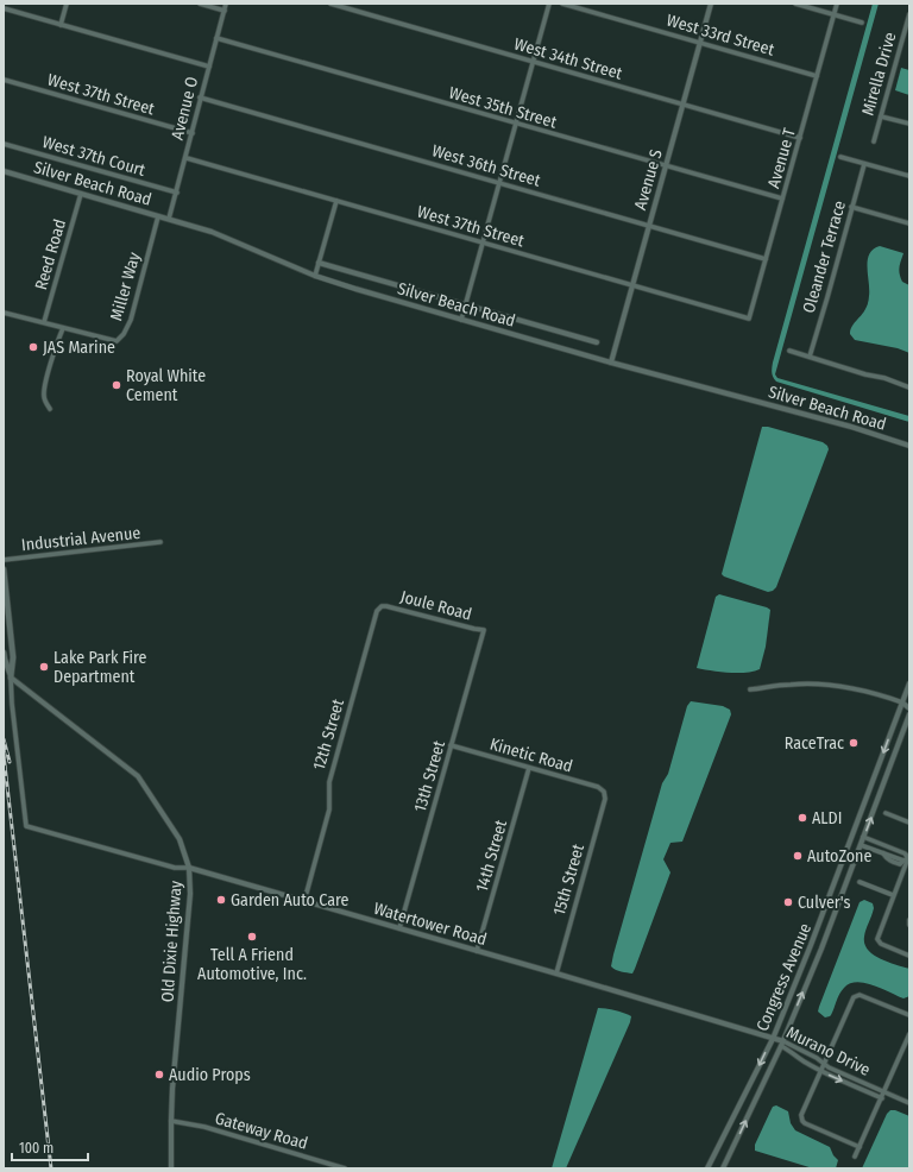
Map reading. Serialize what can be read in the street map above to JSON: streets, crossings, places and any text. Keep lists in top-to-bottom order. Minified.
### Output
{"streets":{"street":["West 33rd Street","West 34th Street","Mirella Drive","West 37th Street","West 35th Street","Avenue O","West 37th Court","Avenue T","West 36th Street","Avenue S","Silver Beach Road","Reed Road","Oleander Terrace","Miller Way","Industrial Avenue","Joule Road","12th Street","Kinetic Road","13th Street","14th Street","15th Street","Watertower Road","Old Dixie Highway","Congress Avenue","Murano Drive","Gateway Road"]},"crossings":[["West 33rd Street","Avenue T"],["West 33rd Street","Avenue S"],["West 34th Street","Avenue T"],["West 34th Street","Avenue S"],["West 37th Street","Avenue O"],["West 37th Street","Avenue T"],["West 37th Street","Avenue S"],["West 35th Street","Avenue O"],["West 35th Street","Avenue T"],["West 35th Street","Avenue S"],["Avenue O","West 37th Court"],["Avenue O","West 36th Street"],["Avenue O","Silver Beach Road"],["Avenue T","West 36th Street"],["West 36th Street","Avenue S"],["Avenue S","Silver Beach Road"],["Silver Beach Road","Reed Road"],["Silver Beach Road","Miller Way"],["Joule Road","12th Street"],["Joule Road","13th Street"],["12th Street","Watertower Road"],["Kinetic Road","13th Street"],["Kinetic Road","14th Street"],["Kinetic Road","15th Street"],["13th Street","Watertower Road"],["14th Street","Watertower Road"],["15th Street","Watertower Road"],["Watertower Road","Old Dixie Highway"],["Watertower Road","Congress Avenue"],["Watertower Road","Murano Drive"],["Old Dixie Highway","Gateway Road"],["Congress Avenue","Murano Drive"]],"places":["JAS Marine","Royal White Cement","Lake Park Fire Department","RaceTrac","ALDI","AutoZone","Garden Auto Care","Culver's","Tell A Friend Automotive, Inc.","Audio Props"],"scale_bar":"100 m"}
